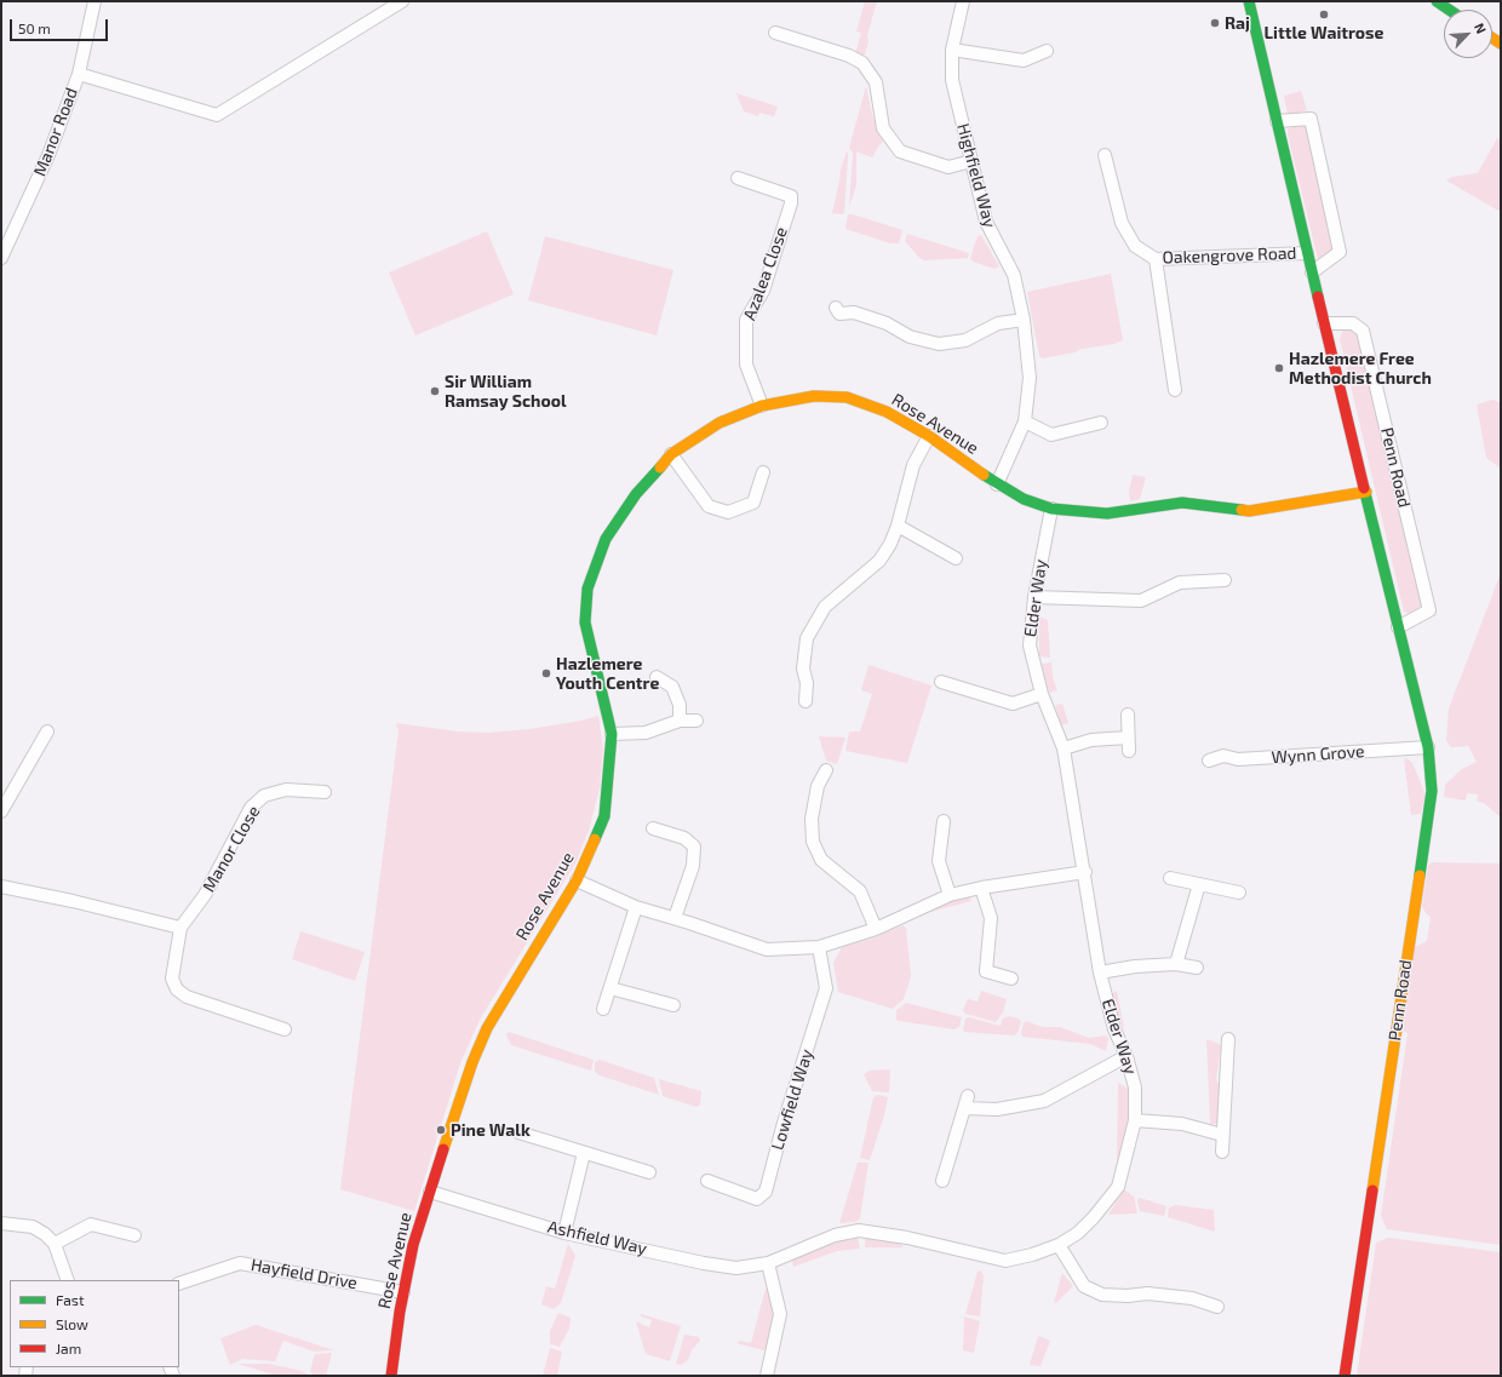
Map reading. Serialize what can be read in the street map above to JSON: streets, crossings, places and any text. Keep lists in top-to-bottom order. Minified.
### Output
{"streets":{"street":["Manor Road","Highfield Way","Oakengrove Road","Azalea Close","Rose Avenue","Penn Road","Elder Way","Wynn Grove","Manor Close","Lowfield Way","Ashfield Way","Hayfield Drive"]},"crossings":[["Highfield Way","Rose Avenue"],["Oakengrove Road","Penn Road"],["Azalea Close","Rose Avenue"],["Rose Avenue","Penn Road"],["Rose Avenue","Elder Way"],["Rose Avenue","Ashfield Way"],["Rose Avenue","Hayfield Drive"],["Penn Road","Wynn Grove"],["Elder Way","Ashfield Way"]],"places":["Little Waitrose","Raj","Hazlemere Free Methodist Church","Sir William Ramsay School","Hazlemere Youth Centre","Pine Walk"],"legend":["Fast","Slow","Jam"],"scale_bar":"50 m","north":"top right"}
